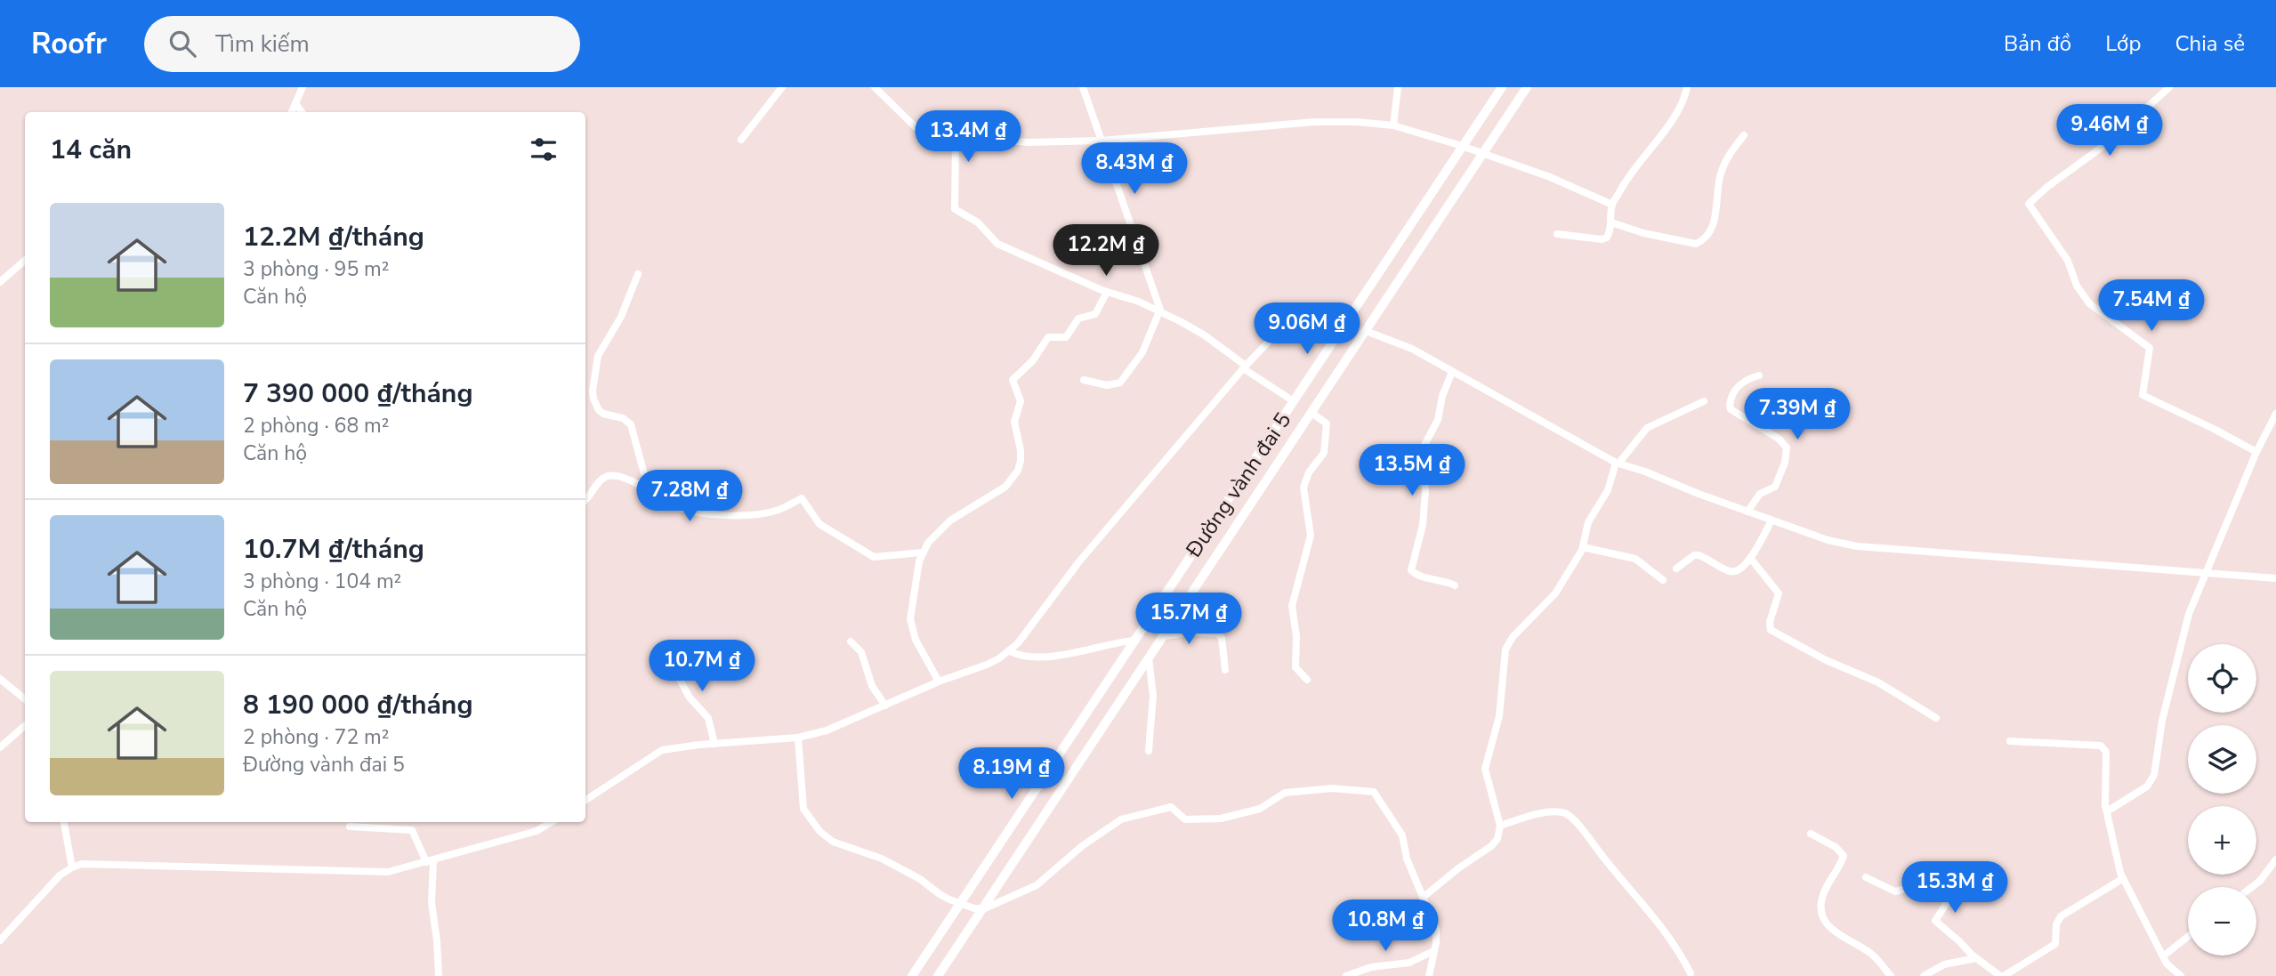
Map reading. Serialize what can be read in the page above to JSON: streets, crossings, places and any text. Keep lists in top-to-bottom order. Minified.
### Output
{"streets":{"main road":["Đường vành đai 5"]},"page":{"header":"Roofr","search":"Tìm kiếm","nav":["Bản đồ","Lớp","Chia sẻ"],"price":["9.46M ₫","13.4M ₫","8.43M ₫","12.2M ₫","7.54M ₫","9.06M ₫","7.39M ₫","13.5M ₫","7.28M ₫","15.7M ₫","10.7M ₫","8.19M ₫","15.3M ₫","10.8M ₫"],"heading":"14 căn","list":[{"name":"12.2M ₫/tháng","note":"3 phòng · 95 m² · Căn hộ"},{"name":"7 390 000 ₫/tháng","note":"2 phòng · 68 m² · Căn hộ"},{"name":"10.7M ₫/tháng","note":"3 phòng · 104 m² · Căn hộ"},{"name":"8 190 000 ₫/tháng","note":"2 phòng · 72 m² · Đường vành đai 5"}],"map_buttons":["+","−"]}}
